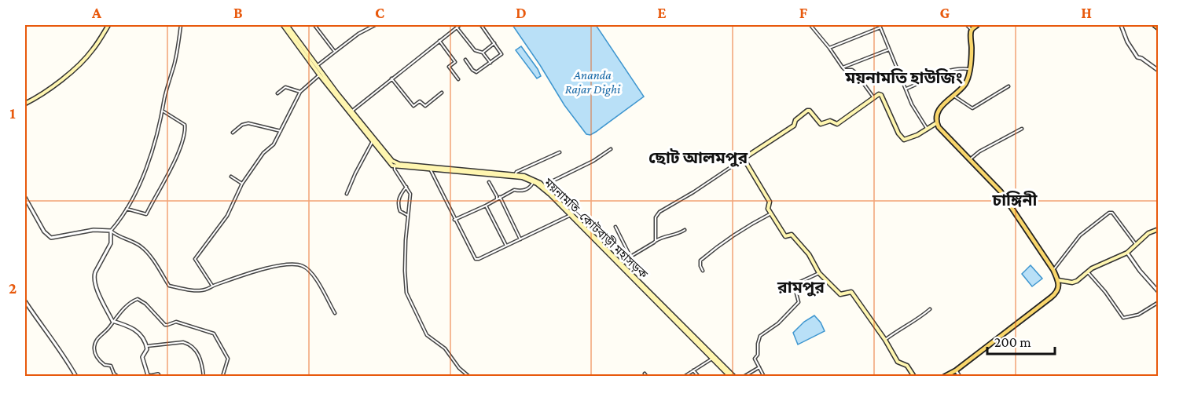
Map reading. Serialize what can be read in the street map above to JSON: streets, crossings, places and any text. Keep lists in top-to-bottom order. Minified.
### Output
{"streets":{"main road":["ময়নামতি–কোটবাড়ী মহাসড়ক"]},"districts":["ময়নামতি হাউজিং","ছোট আলমপুর","চাঙ্গিনী","রামপুর"],"water":["Ananda Rajar Dighi"],"scale_bar":"200 m","grid":{"columns":["A","B","C","D","E","F","G","H"],"rows":["1","2"]}}
